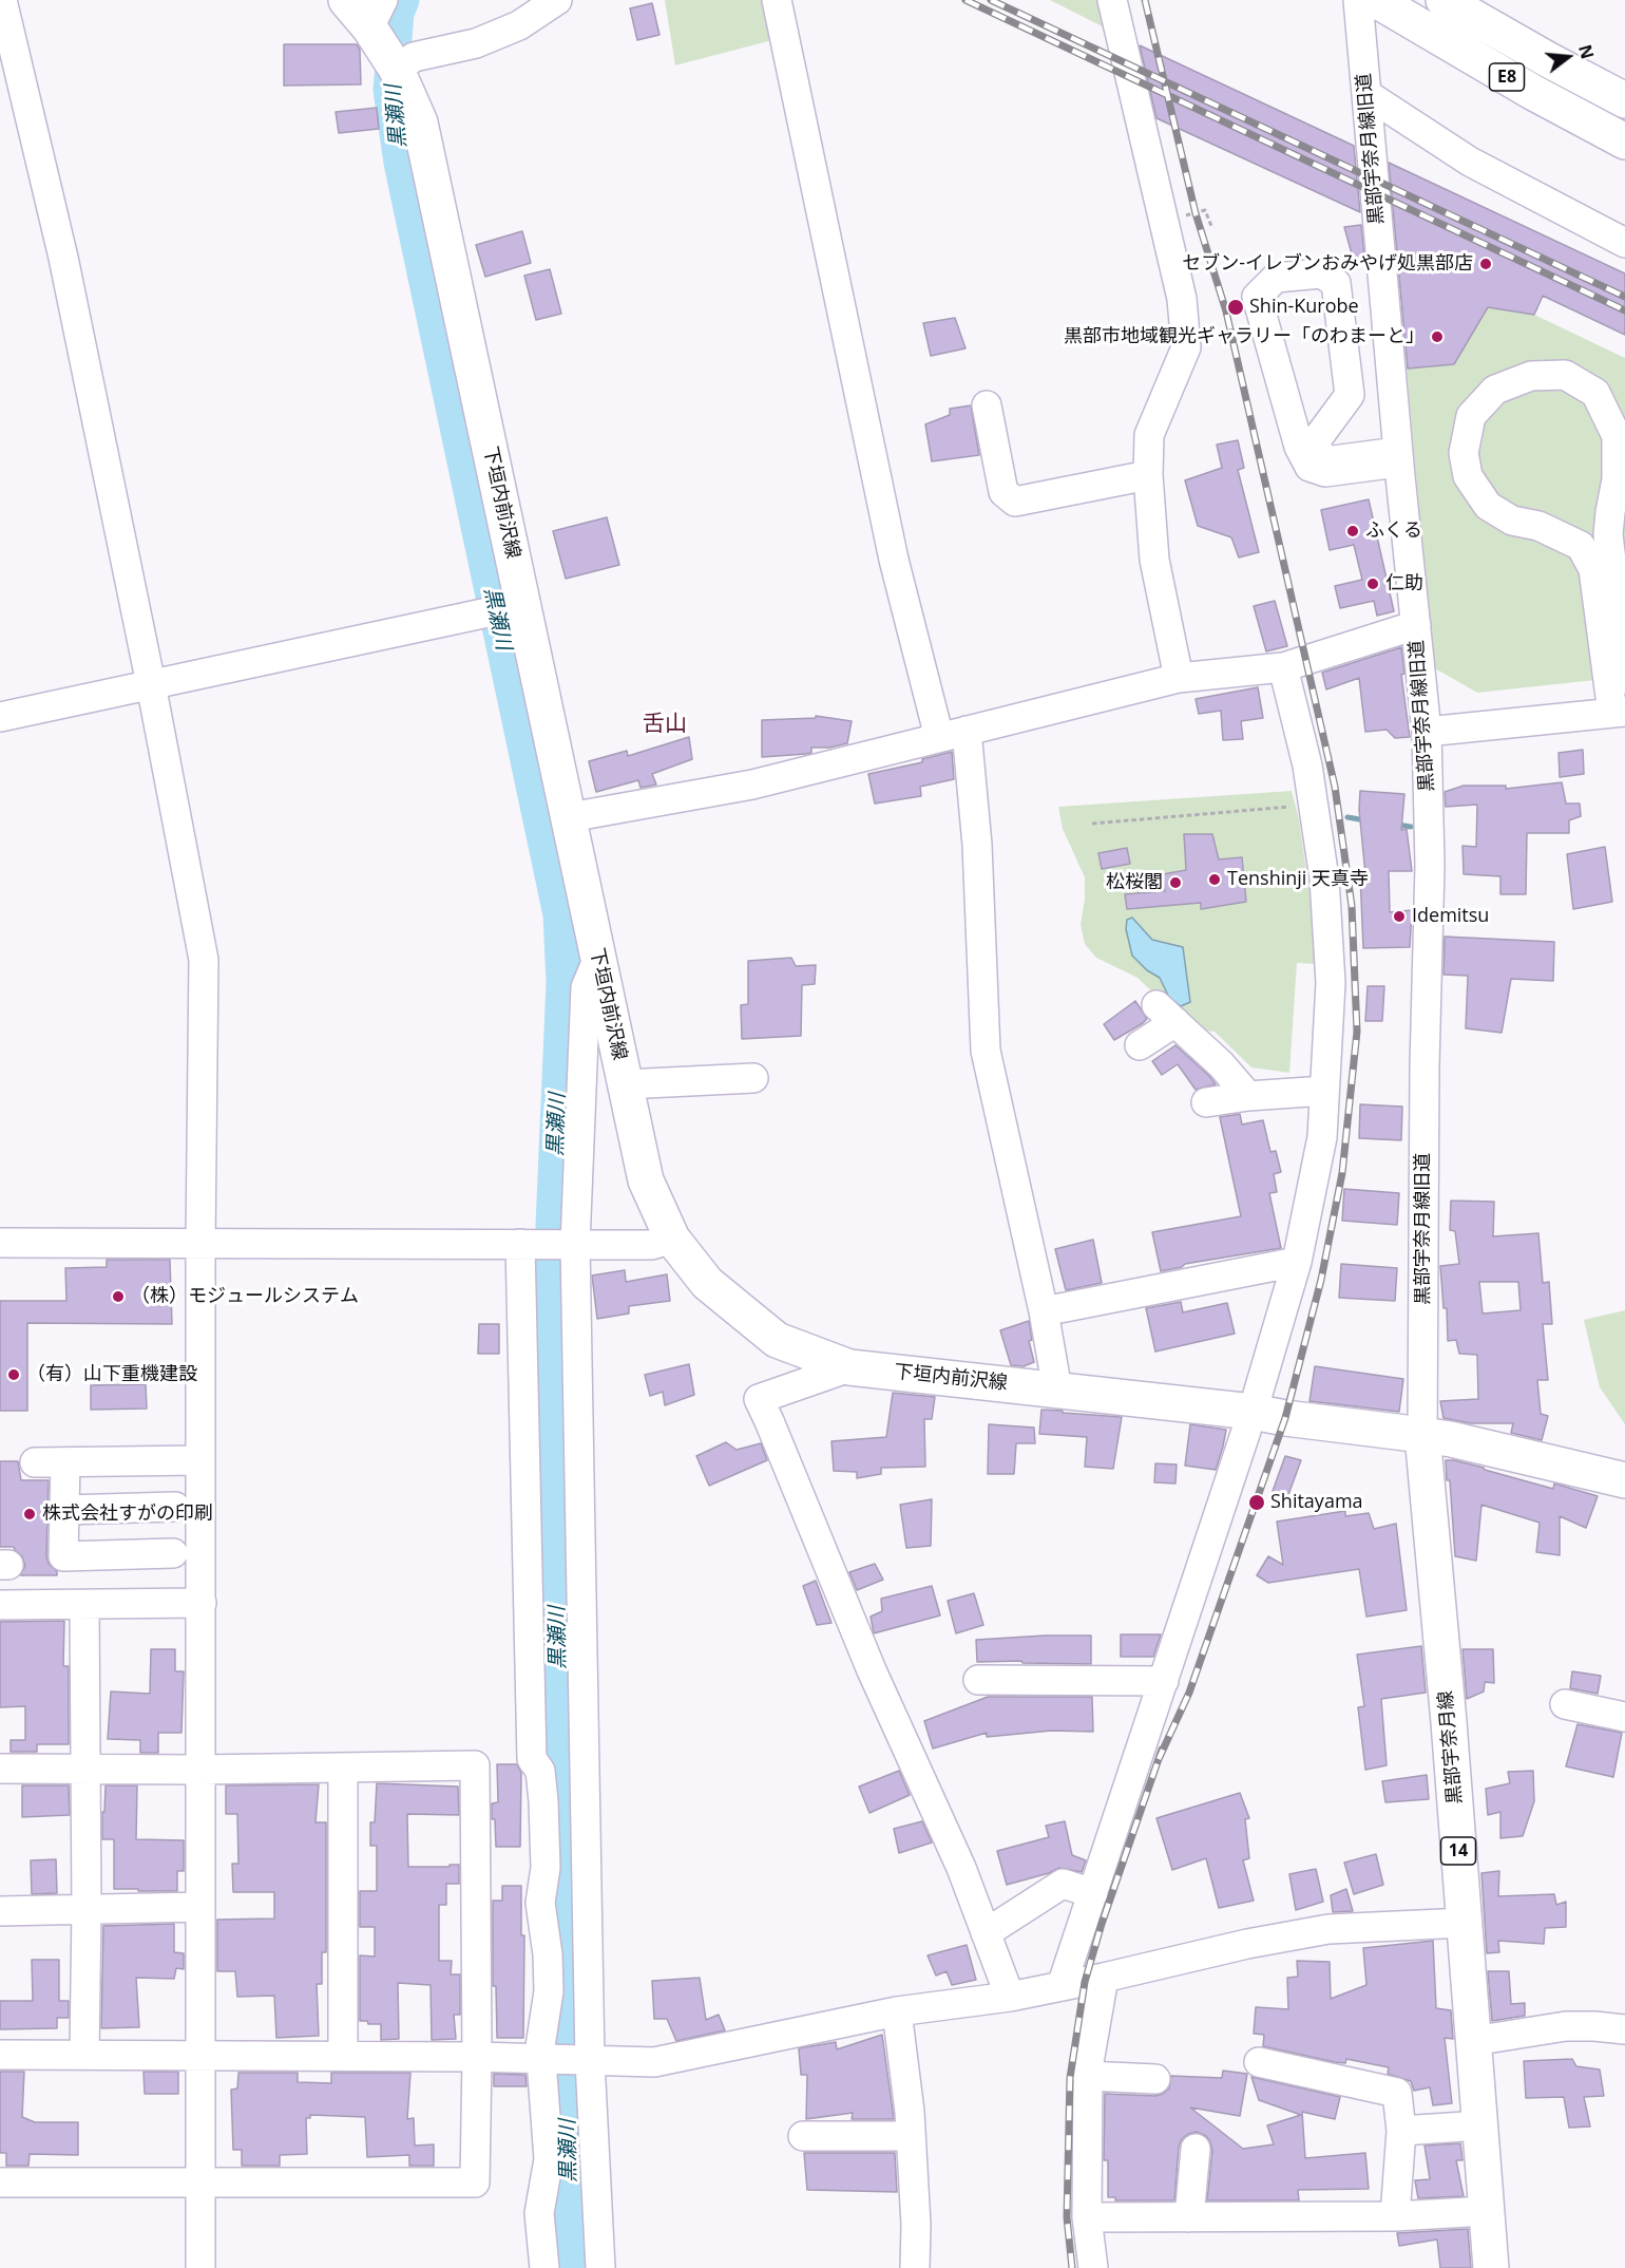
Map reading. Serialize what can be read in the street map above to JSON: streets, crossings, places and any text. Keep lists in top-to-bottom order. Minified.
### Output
{"streets":{"main road":["E8","下垣内前沢線","黒部宇奈月線","14"],"street":["黒部宇奈月線旧道"]},"crossings":[["E8","黒部宇奈月線旧道"],["黒部宇奈月線旧道","下垣内前沢線"],["黒部宇奈月線旧道","黒部宇奈月線"],["下垣内前沢線","黒部宇奈月線"]],"districts":["舌山"],"water":["黒瀬川"],"places":["セブン-イレブンおみやげ処黒部店","Shin-Kurobe","黒部市地域観光ギャラリー「のわまーと」","ふくる","仁助","Tenshinji 天真寺","松桜閣","Idemitsu","（株）モジュールシステム","（有）山下重機建設","Shitayama","株式会社すがの印刷"],"north":"right"}
